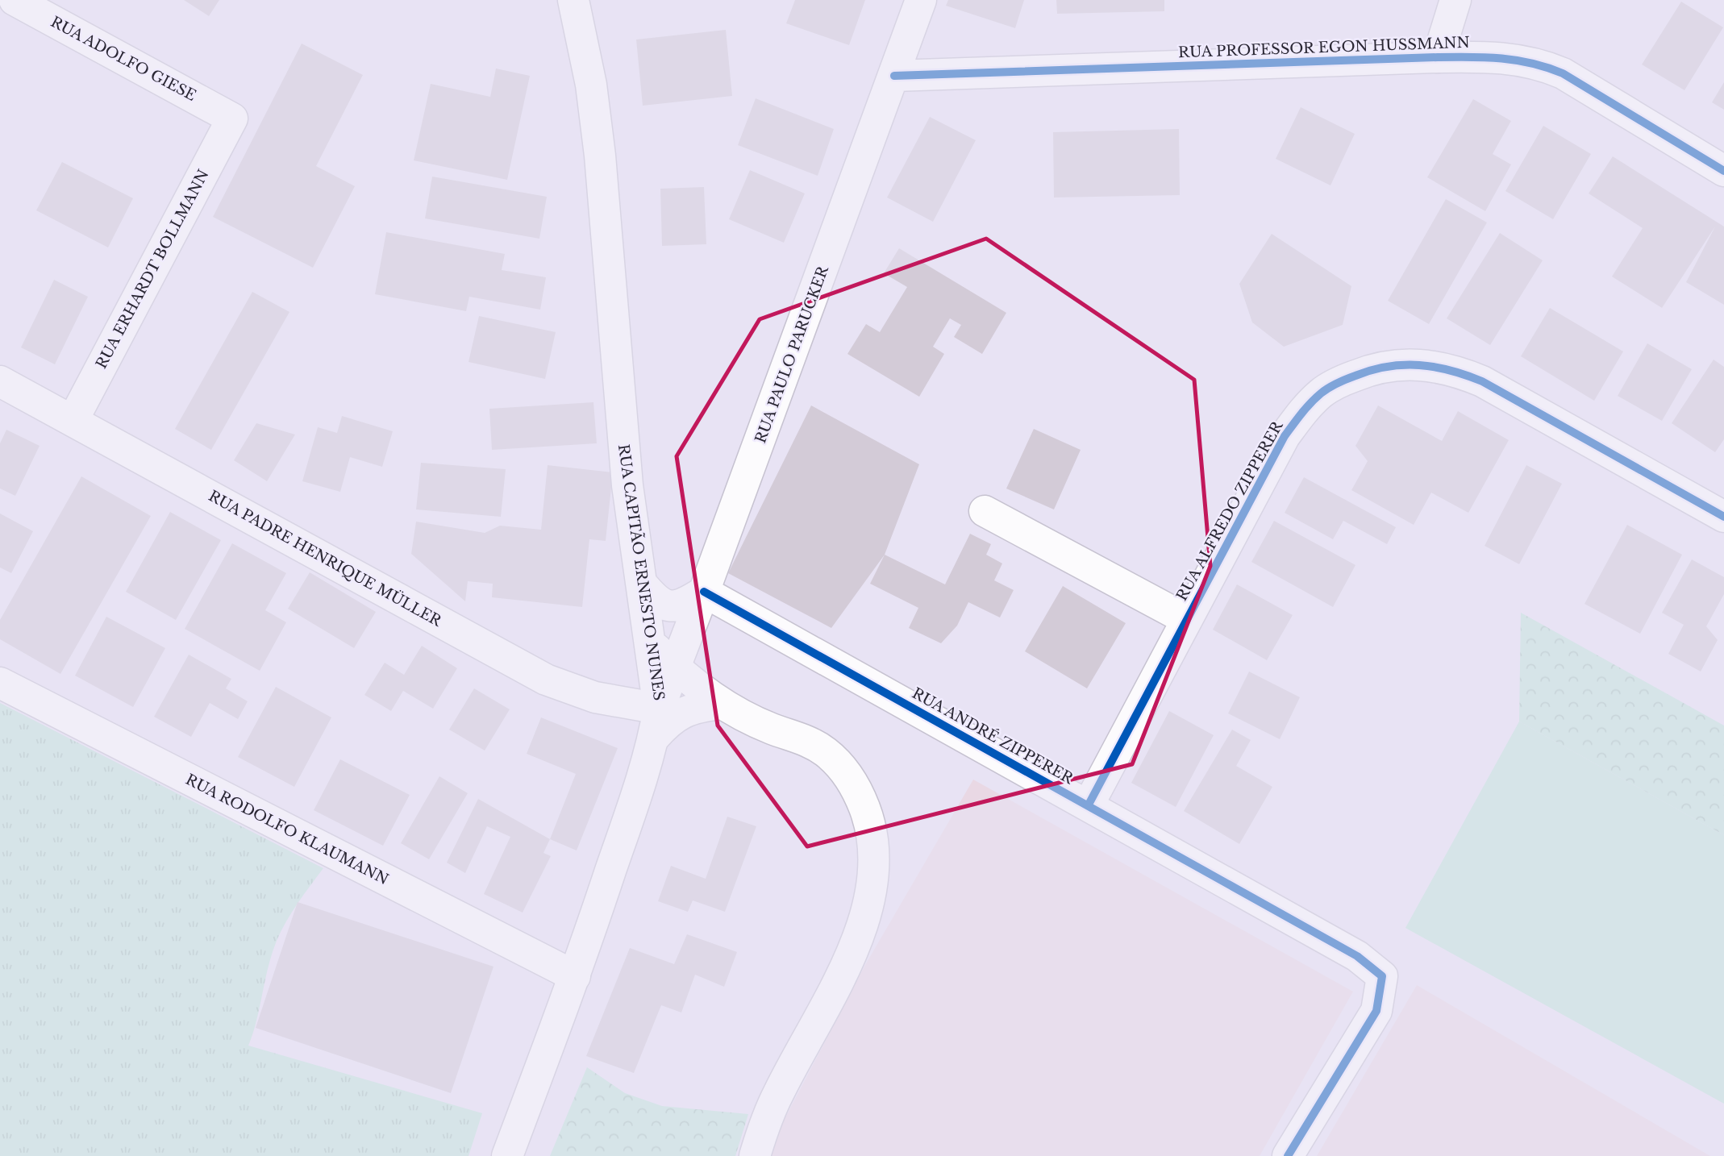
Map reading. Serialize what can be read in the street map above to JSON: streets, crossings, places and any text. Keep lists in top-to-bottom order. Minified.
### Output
{"streets":{"street":["RUA PROFESSOR EGON HUSSMANN","RUA ADOLFO GIESE","RUA ERHARDT BOLLMANN","RUA PAULO PARUCKER","RUA ALFREDO ZIPPERER","RUA PADRE HENRIQUE MÜLLER","RUA CAPITÃO ERNESTO NUNES","RUA ANDRÉ ZIPPERER","RUA RODOLFO KLAUMANN"]},"crossings":[["RUA PROFESSOR EGON HUSSMANN","RUA PAULO PARUCKER"],["RUA ADOLFO GIESE","RUA ERHARDT BOLLMANN"],["RUA ERHARDT BOLLMANN","RUA PADRE HENRIQUE MÜLLER"],["RUA PAULO PARUCKER","RUA PADRE HENRIQUE MÜLLER"],["RUA PAULO PARUCKER","RUA CAPITÃO ERNESTO NUNES"],["RUA PAULO PARUCKER","RUA ANDRÉ ZIPPERER"],["RUA ALFREDO ZIPPERER","RUA ANDRÉ ZIPPERER"],["RUA PADRE HENRIQUE MÜLLER","RUA CAPITÃO ERNESTO NUNES"],["RUA CAPITÃO ERNESTO NUNES","RUA RODOLFO KLAUMANN"]]}
